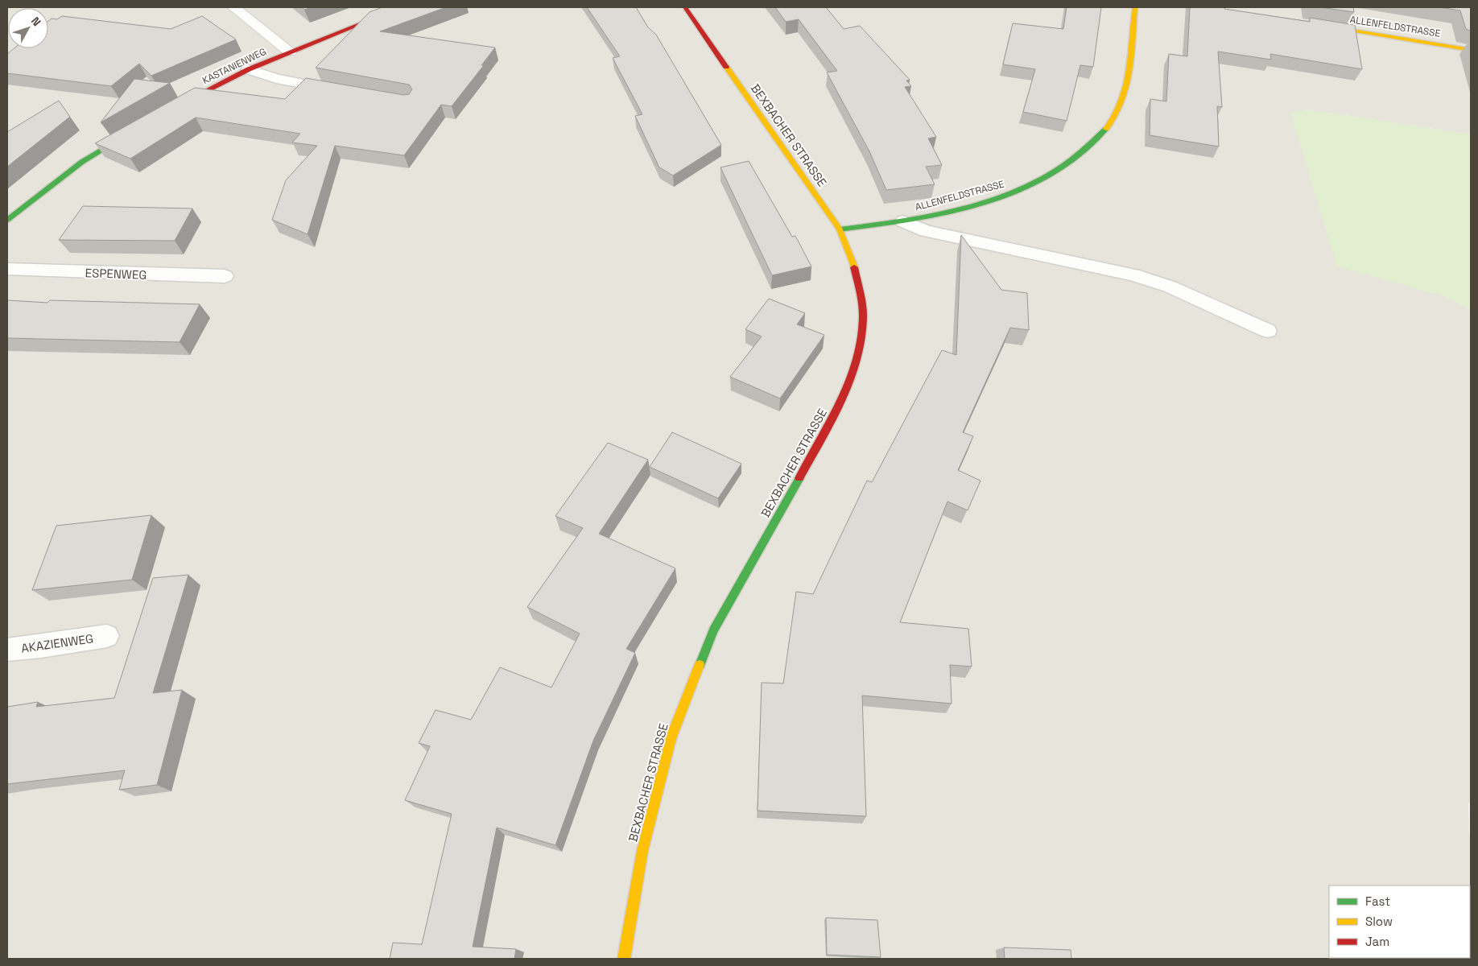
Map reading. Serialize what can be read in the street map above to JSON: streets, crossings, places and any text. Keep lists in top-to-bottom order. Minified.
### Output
{"streets":{"street":["ALLENFELDSTRASSE","KASTANIENWEG","BEXBACHER STRASSE"],"lane":["ESPENWEG","AKAZIENWEG"]},"crossings":[["ALLENFELDSTRASSE","BEXBACHER STRASSE"]],"legend":["Fast","Slow","Jam"],"north":"top right"}
